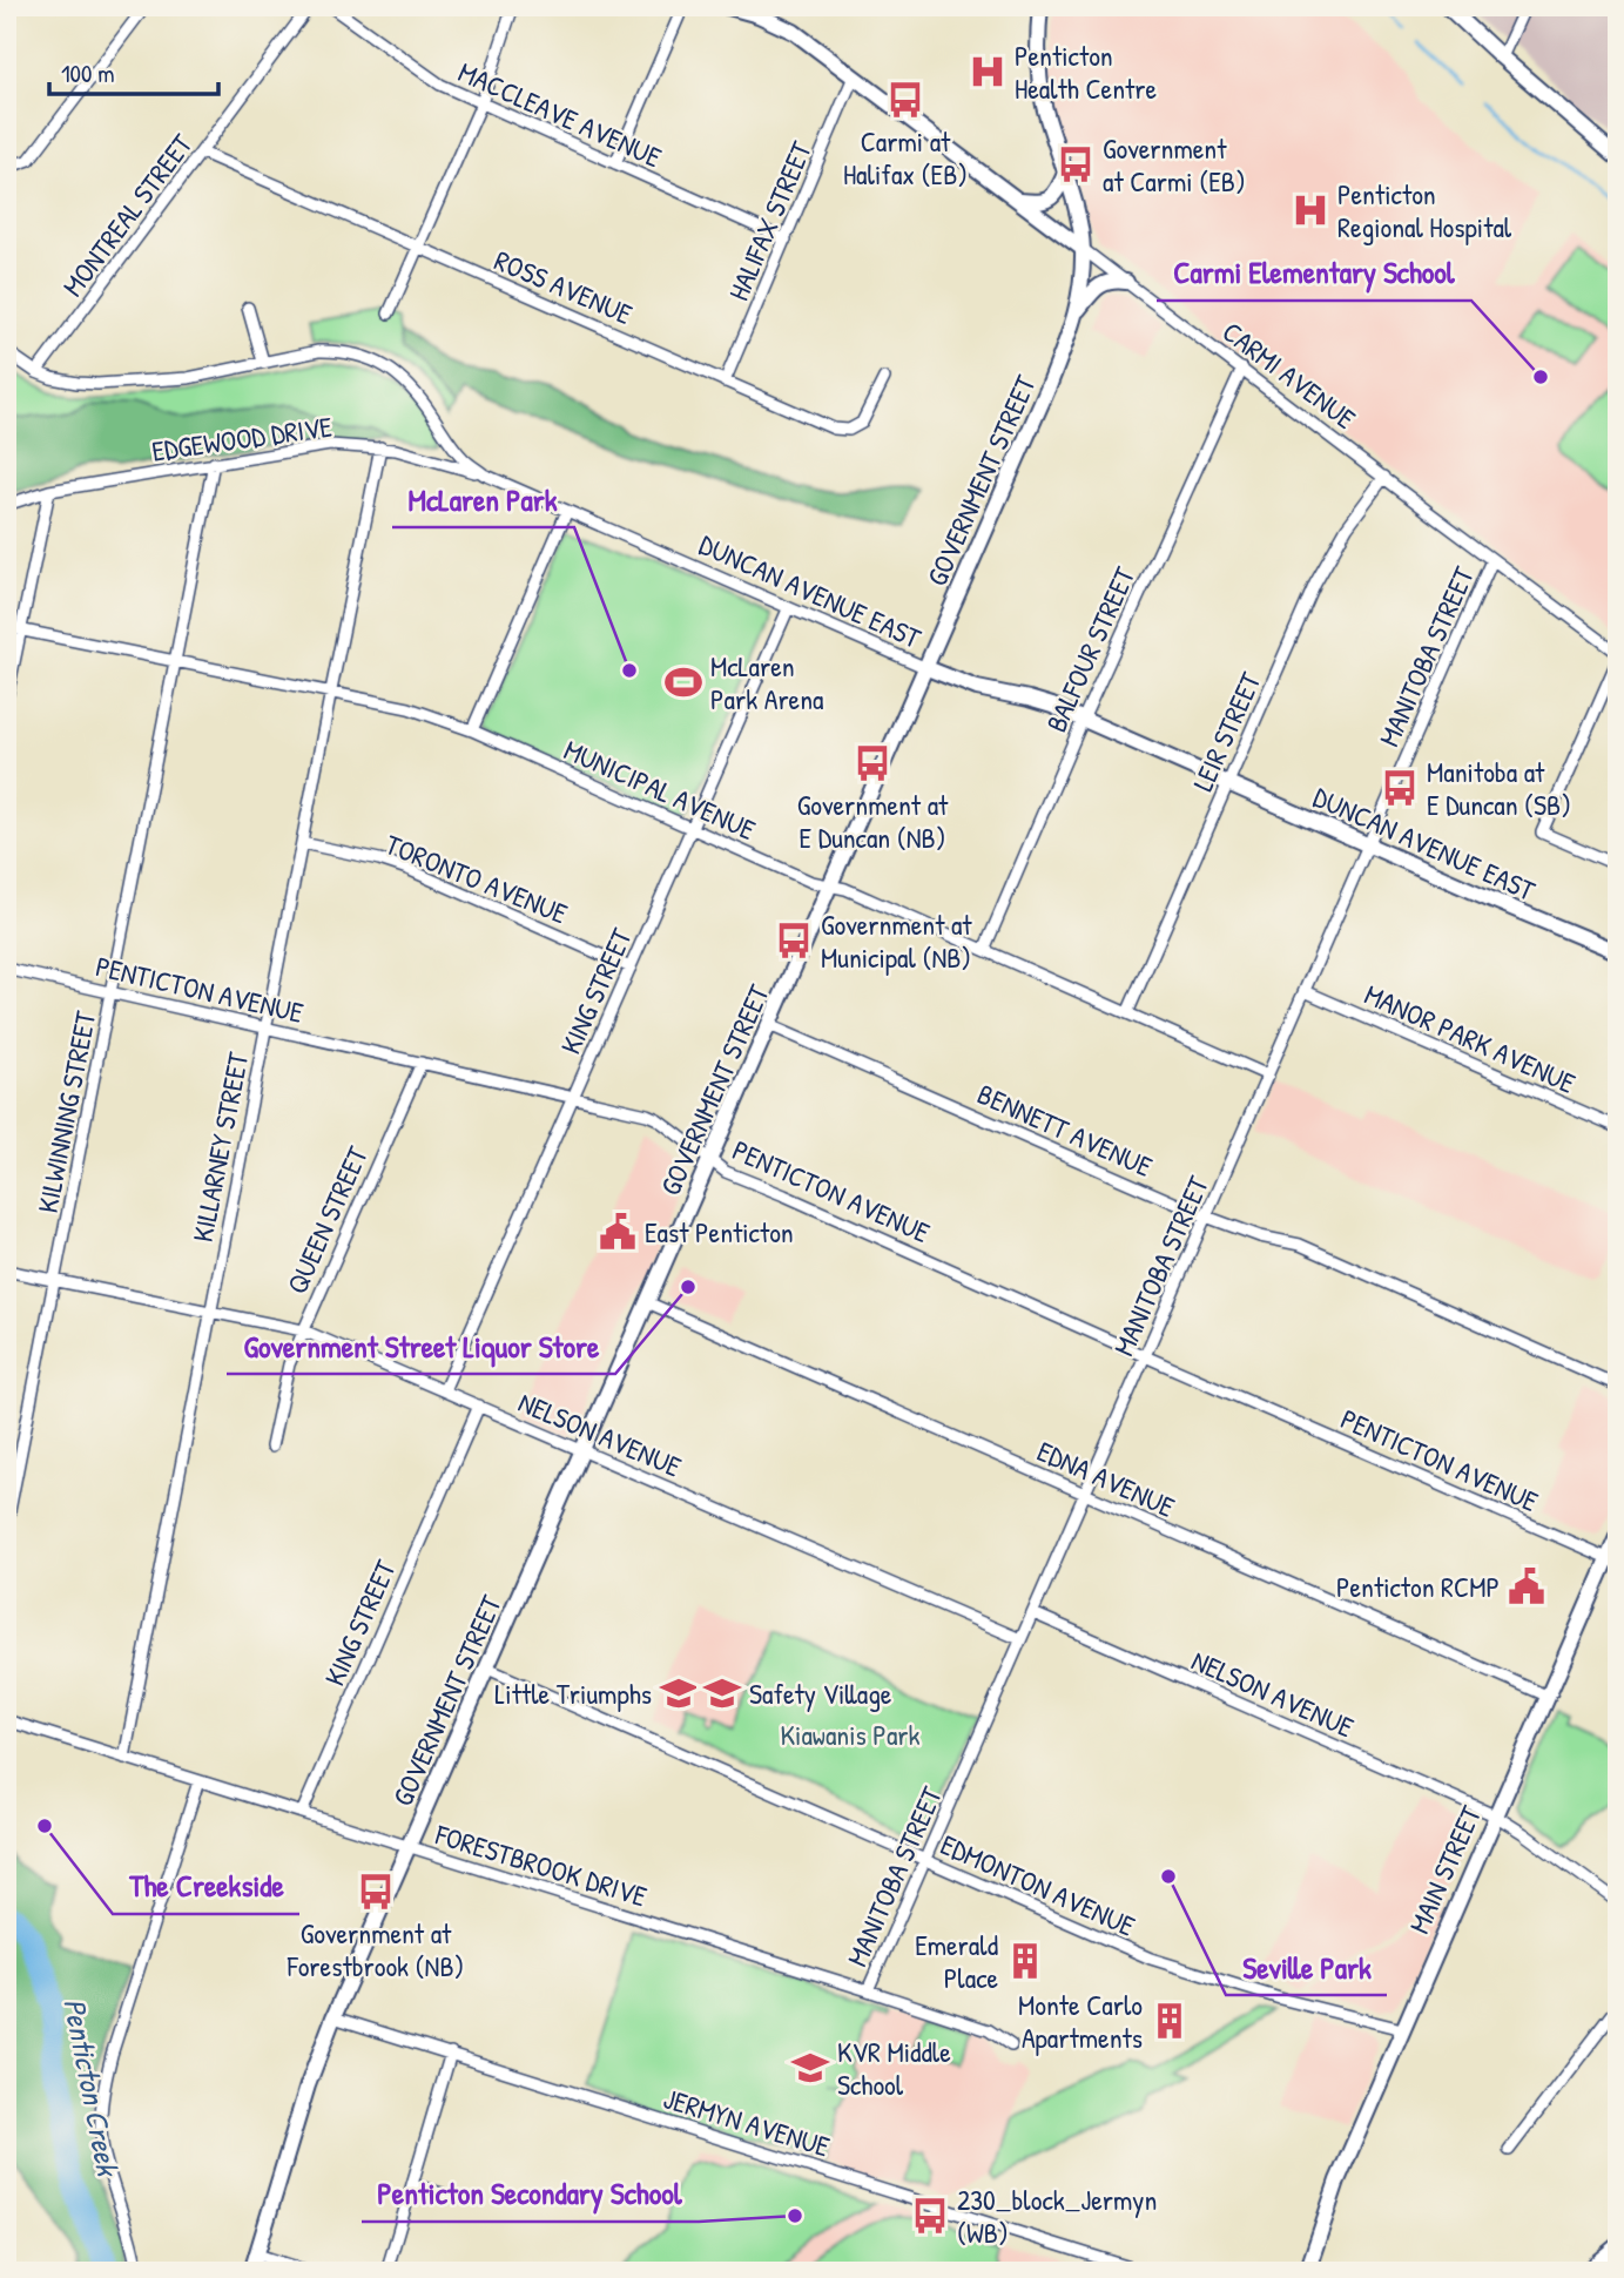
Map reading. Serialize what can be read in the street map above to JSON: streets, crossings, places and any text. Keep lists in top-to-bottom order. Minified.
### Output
{"streets":{"street":["MACCLEAVE AVENUE","MONTREAL STREET","HALIFAX STREET","ROSS AVENUE","CARMI AVENUE","EDGEWOOD DRIVE","GOVERNMENT STREET","DUNCAN AVENUE EAST","BALFOUR STREET","MANITOBA STREET","LEIR STREET","MUNICIPAL AVENUE","TORONTO AVENUE","PENTICTON AVENUE","KING STREET","MANOR PARK AVENUE","KILWINNING STREET","BENNETT AVENUE","KILLARNEY STREET","QUEEN STREET","NELSON AVENUE","EDNA AVENUE","FORESTBROOK DRIVE","MAIN STREET","EDMONTON AVENUE","JERMYN AVENUE"]},"crossings":[["MACCLEAVE AVENUE","HALIFAX STREET"],["MONTREAL STREET","ROSS AVENUE"],["MONTREAL STREET","DUNCAN AVENUE EAST"],["HALIFAX STREET","ROSS AVENUE"],["HALIFAX STREET","CARMI AVENUE"],["CARMI AVENUE","GOVERNMENT STREET"],["CARMI AVENUE","BALFOUR STREET"],["CARMI AVENUE","MANITOBA STREET"],["CARMI AVENUE","LEIR STREET"],["EDGEWOOD DRIVE","DUNCAN AVENUE EAST"],["EDGEWOOD DRIVE","KILWINNING STREET"],["EDGEWOOD DRIVE","KILLARNEY STREET"],["GOVERNMENT STREET","DUNCAN AVENUE EAST"],["GOVERNMENT STREET","MUNICIPAL AVENUE"],["GOVERNMENT STREET","PENTICTON AVENUE"],["GOVERNMENT STREET","BENNETT AVENUE"],["GOVERNMENT STREET","NELSON AVENUE"],["GOVERNMENT STREET","EDNA AVENUE"],["GOVERNMENT STREET","FORESTBROOK DRIVE"],["GOVERNMENT STREET","EDMONTON AVENUE"],["GOVERNMENT STREET","JERMYN AVENUE"],["DUNCAN AVENUE EAST","BALFOUR STREET"],["DUNCAN AVENUE EAST","MANITOBA STREET"],["DUNCAN AVENUE EAST","LEIR STREET"],["DUNCAN AVENUE EAST","KING STREET"],["BALFOUR STREET","MUNICIPAL AVENUE"],["MANITOBA STREET","MUNICIPAL AVENUE"],["MANITOBA STREET","PENTICTON AVENUE"],["MANITOBA STREET","MANOR PARK AVENUE"],["MANITOBA STREET","BENNETT AVENUE"],["MANITOBA STREET","NELSON AVENUE"],["MANITOBA STREET","EDNA AVENUE"],["MANITOBA STREET","FORESTBROOK DRIVE"],["MANITOBA STREET","EDMONTON AVENUE"],["LEIR STREET","MUNICIPAL AVENUE"],["MUNICIPAL AVENUE","KING STREET"],["MUNICIPAL AVENUE","KILWINNING STREET"],["MUNICIPAL AVENUE","KILLARNEY STREET"],["TORONTO AVENUE","KING STREET"],["TORONTO AVENUE","KILLARNEY STREET"],["PENTICTON AVENUE","KING STREET"],["PENTICTON AVENUE","KILWINNING STREET"],["PENTICTON AVENUE","KILLARNEY STREET"],["PENTICTON AVENUE","QUEEN STREET"],["PENTICTON AVENUE","MAIN STREET"],["KING STREET","NELSON AVENUE"],["KING STREET","FORESTBROOK DRIVE"],["KILWINNING STREET","NELSON AVENUE"],["KILLARNEY STREET","NELSON AVENUE"],["KILLARNEY STREET","FORESTBROOK DRIVE"],["QUEEN STREET","NELSON AVENUE"],["NELSON AVENUE","MAIN STREET"],["EDNA AVENUE","MAIN STREET"],["MAIN STREET","EDMONTON AVENUE"]],"water":["Penticton Creek"],"parks":["Kiawanis Park"],"places":{"hospital":["Penticton Health Centre","Penticton Regional Hospital"],"bus stop":["Carmi at Halifax (EB)","Government at Carmi (EB)","Government at E Duncan (NB)","Manitoba at E Duncan (SB)","Government at Municipal (NB)","Government at Forestbrook (NB)","230_block_Jermyn (WB)"],"other":["Carmi Elementary School","McLaren Park","Government Street Liquor Store","The Creekside","Seville Park","Penticton Secondary School"],"sports":["McLaren Park Arena"],"public building":["East Penticton","Penticton RCMP"],"school or university":["Little Triumphs","Safety Village","KVR Middle School"],"building":["Emerald Place","Monte Carlo Apartments"]},"scale_bar":"100 m"}
